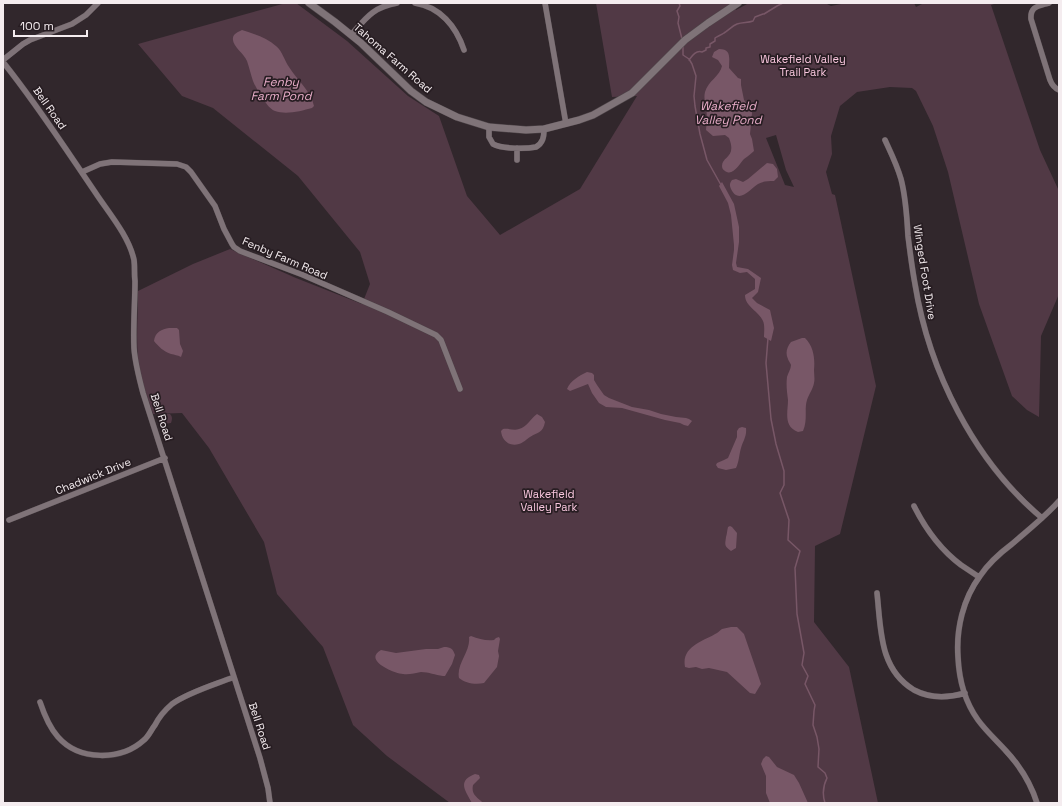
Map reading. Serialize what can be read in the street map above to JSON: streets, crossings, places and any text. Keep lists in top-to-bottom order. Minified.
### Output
{"streets":{"street":["Tahoma Farm Road","Bell Road","Fenby Farm Road","Winged Foot Drive","Chadwick Drive"]},"crossings":[["Bell Road","Fenby Farm Road"],["Bell Road","Chadwick Drive"]],"water":["Fenby Farm Pond","Wakefield Valley Pond"],"parks":["Wakefield Valley Trail Park","Wakefield Valley Park"],"scale_bar":"100 m"}
